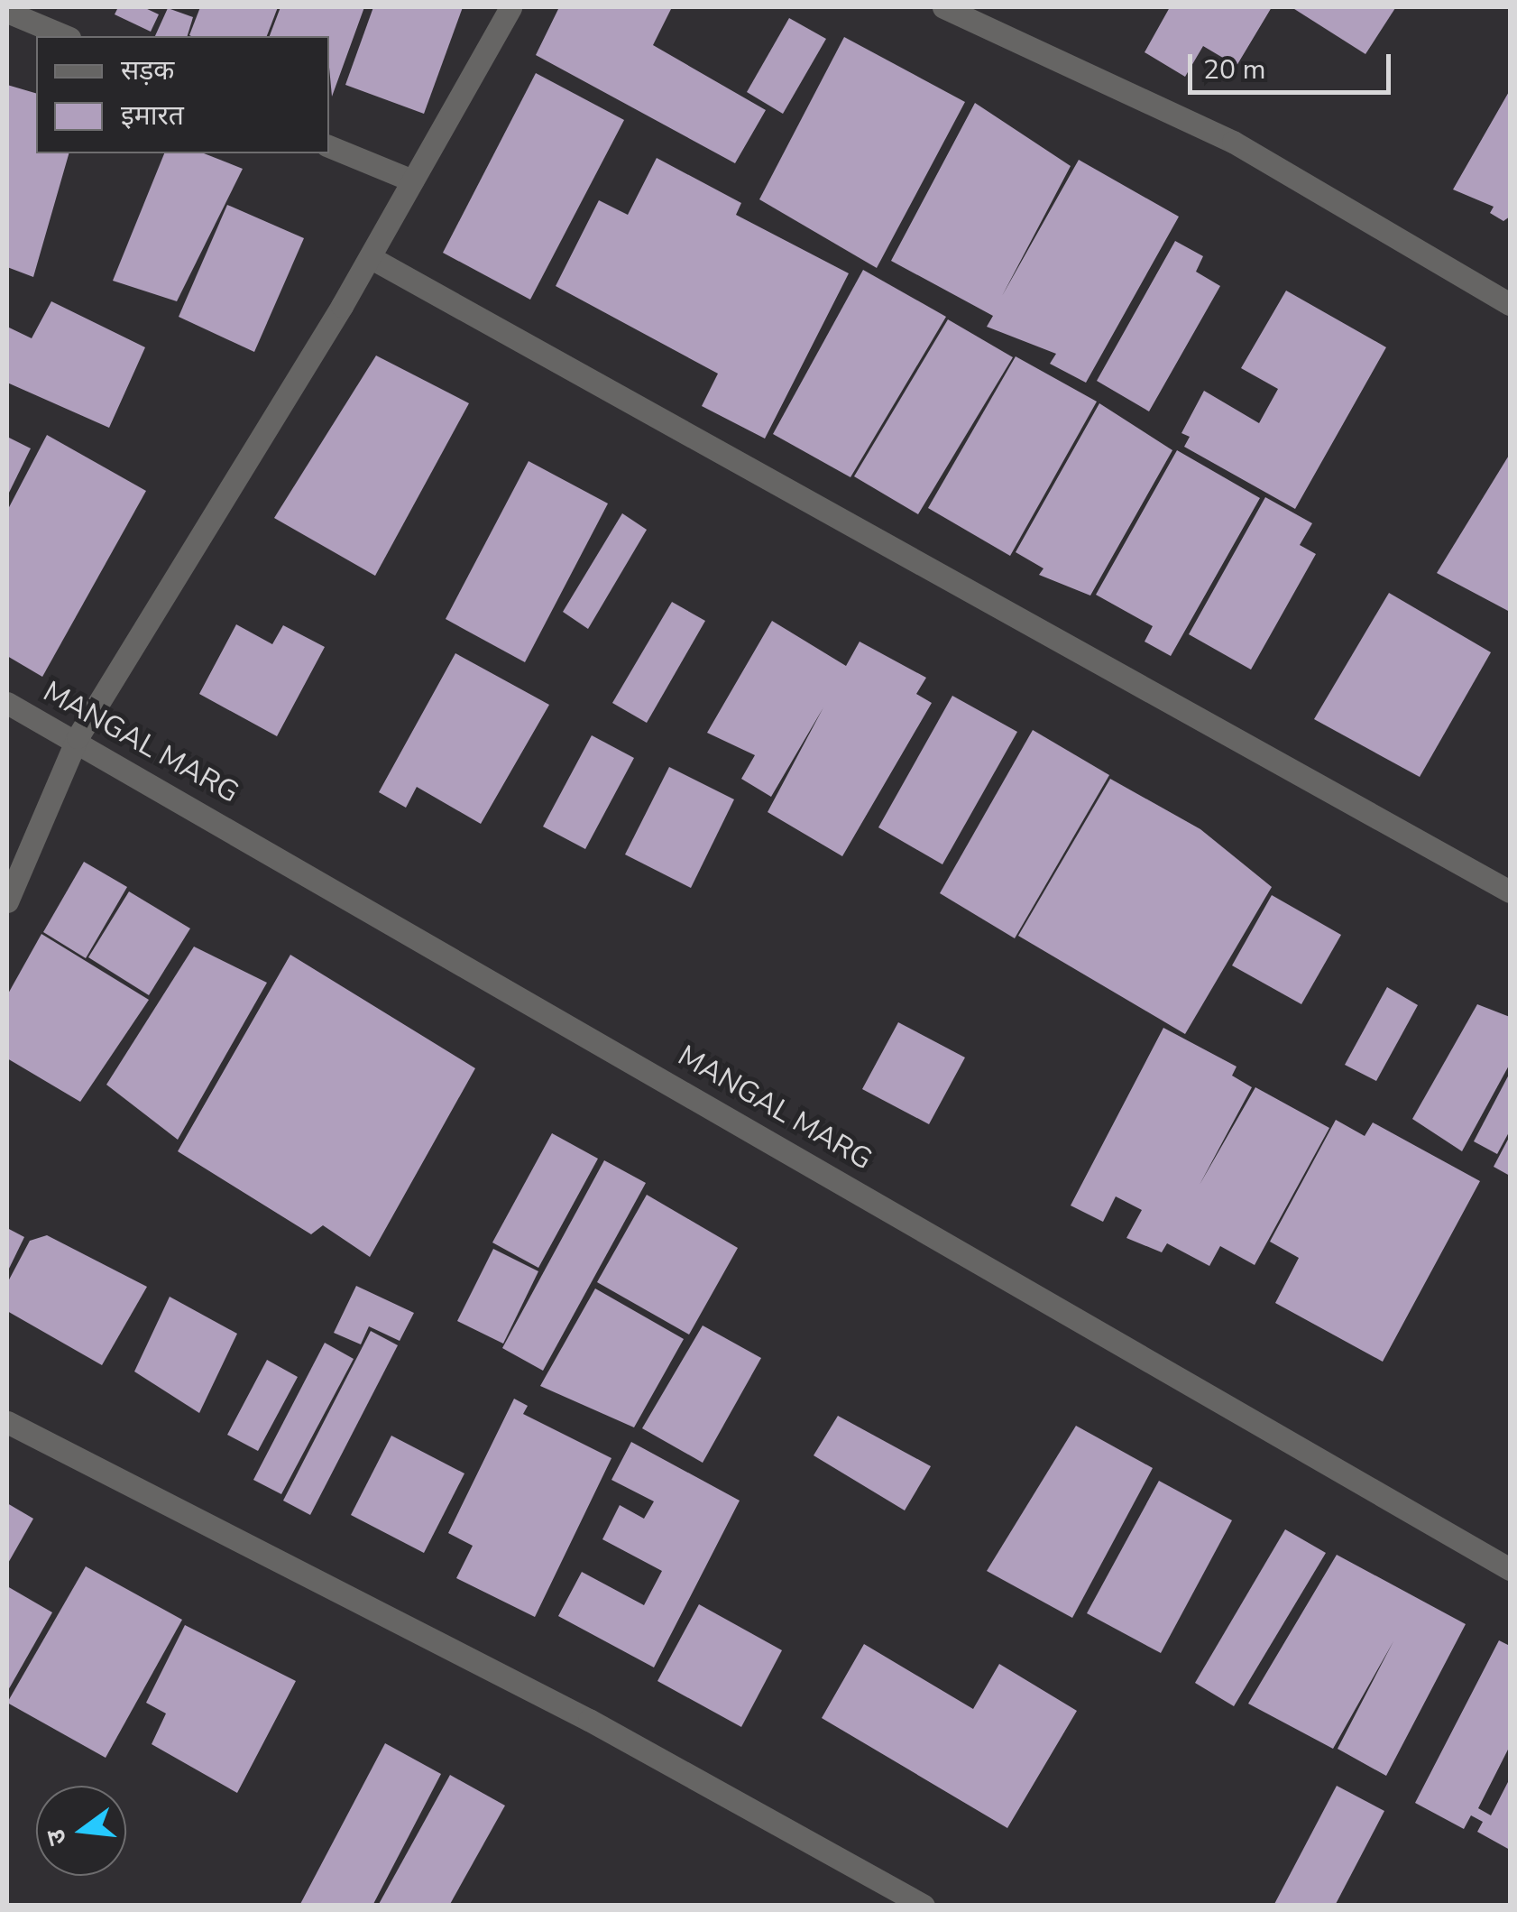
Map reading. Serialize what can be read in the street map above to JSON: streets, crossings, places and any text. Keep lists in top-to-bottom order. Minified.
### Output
{"streets":{"street":["MANGAL MARG"]},"legend":["सड़क","इमारत"],"scale_bar":"20 m","north":"left"}
